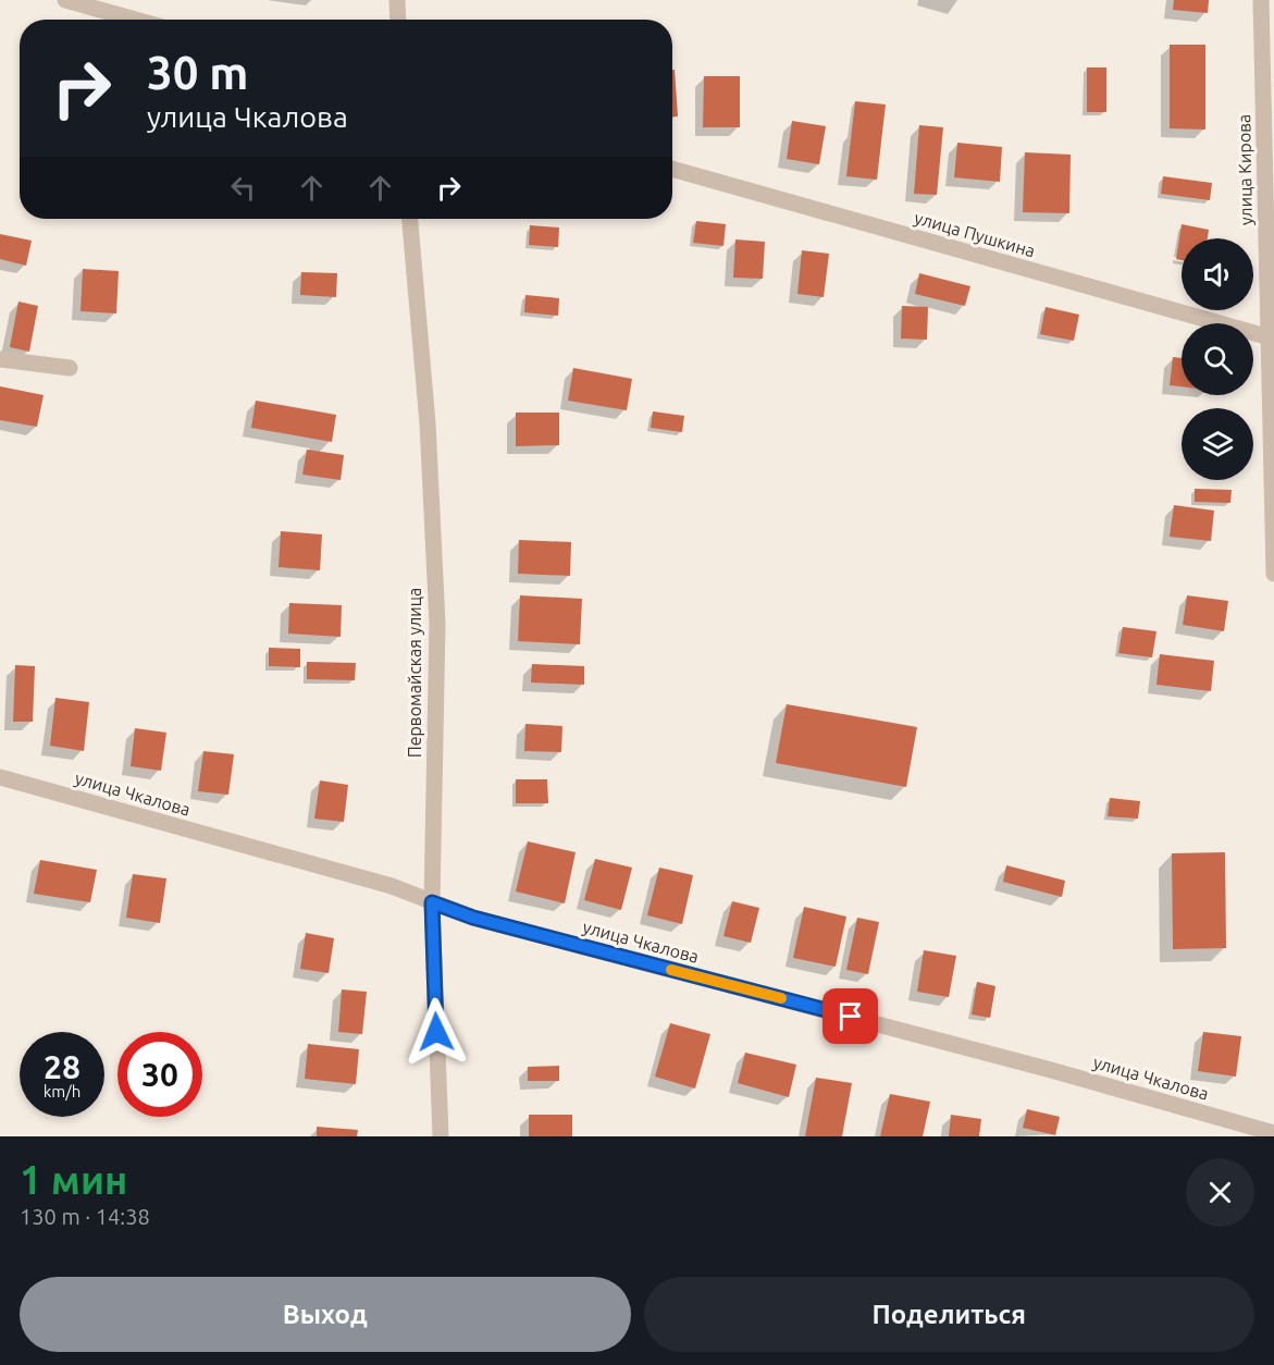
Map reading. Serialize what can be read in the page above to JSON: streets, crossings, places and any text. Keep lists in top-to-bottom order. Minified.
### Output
{"streets":{"street":["улица Кирова","улица Пушкина","Первомайская улица","улица Чкалова"]},"crossings":[["улица Кирова","улица Пушкина"],["Первомайская улица","улица Чкалова"]],"page":{"turn":["30 m","улица Чкалова"],"speed":"28 km/h","limit":"30","heading":["1 мин","130 m · 14:38"],"buttons":["Выход","Поделиться"]}}
